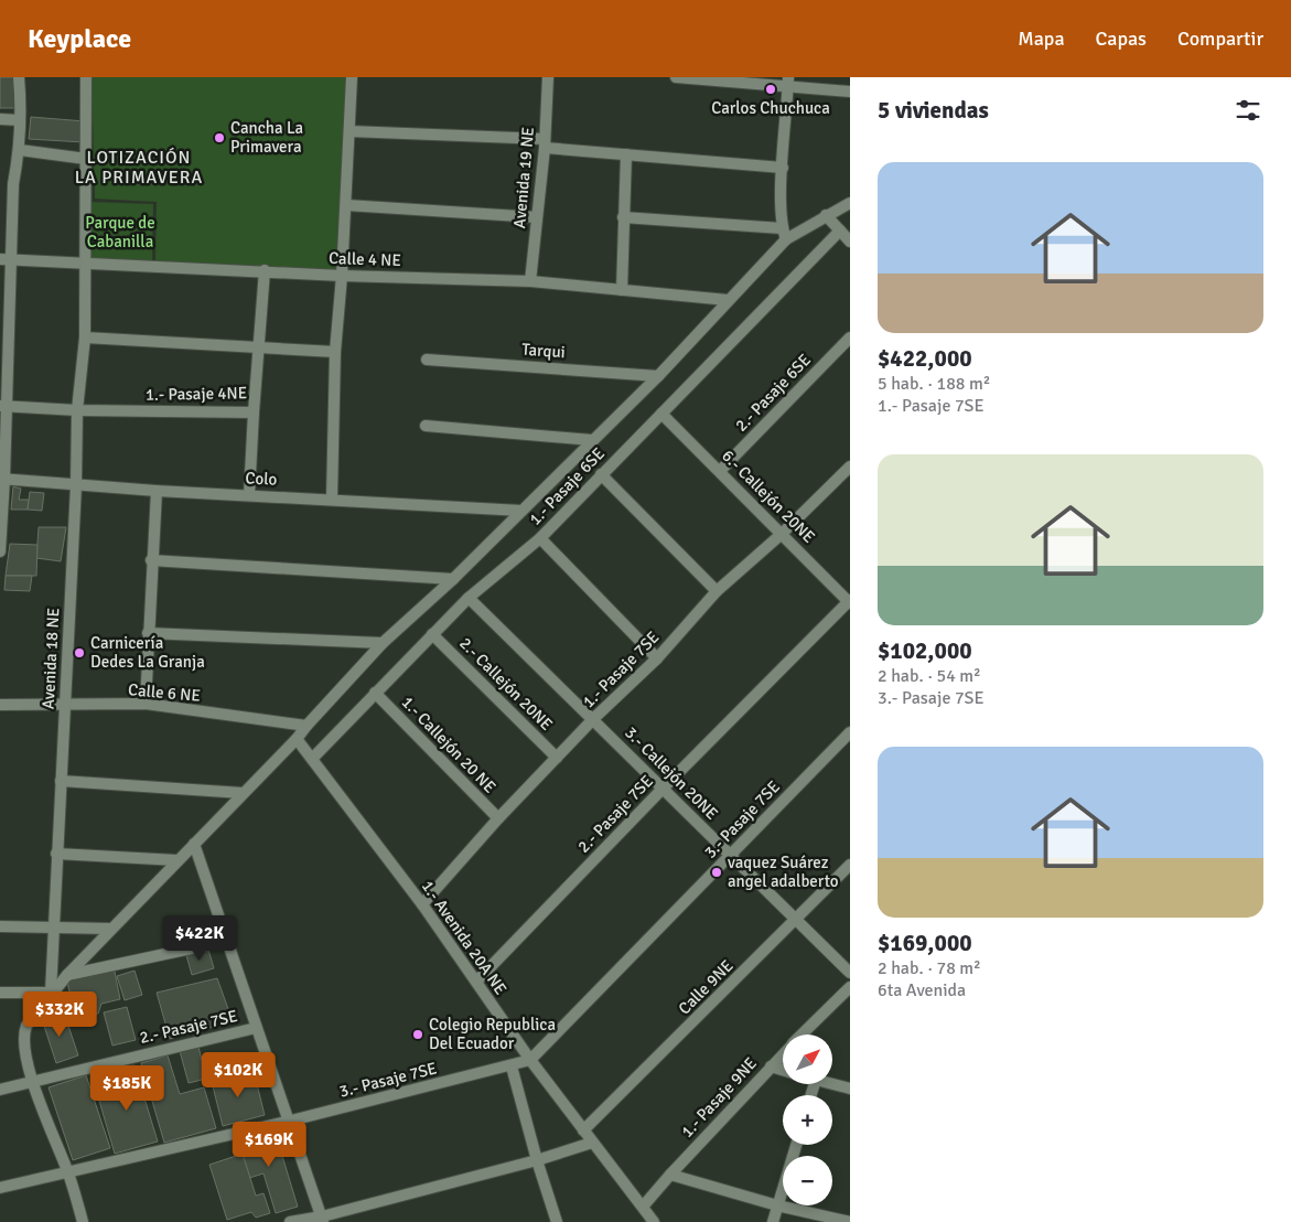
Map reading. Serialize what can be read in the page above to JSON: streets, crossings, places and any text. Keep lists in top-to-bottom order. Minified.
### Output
{"streets":{"street":["Avenida 19 NE","Calle 4 NE","Tarqui","2.- Pasaje 6SE","1.- Pasaje 4NE","Colo","1.- Pasaje 6SE","6.- Callejón 20NE","Avenida 18 NE","1.- Pasaje 7SE","2.- Callejón 20NE","Calle 6 NE","1.- Callejón 20 NE","3.- Callejón 20NE","2.- Pasaje 7SE","3.- Pasaje 7SE","1.- Avenida 20A NE","Calle 9NE","1.- Pasaje 9NE"]},"crossings":[["Avenida 19 NE","Calle 4 NE"],["Calle 4 NE","1.- Pasaje 4NE"],["Calle 4 NE","Avenida 18 NE"],["2.- Pasaje 6SE","6.- Callejón 20NE"],["1.- Pasaje 4NE","Avenida 18 NE"],["Colo","Avenida 18 NE"],["1.- Pasaje 6SE","6.- Callejón 20NE"],["1.- Pasaje 6SE","2.- Callejón 20NE"],["1.- Pasaje 6SE","1.- Callejón 20 NE"],["1.- Pasaje 6SE","3.- Callejón 20NE"],["1.- Pasaje 6SE","1.- Avenida 20A NE"],["6.- Callejón 20NE","1.- Pasaje 7SE"],["6.- Callejón 20NE","2.- Pasaje 7SE"],["Avenida 18 NE","Calle 6 NE"],["1.- Pasaje 7SE","2.- Callejón 20NE"],["1.- Pasaje 7SE","1.- Callejón 20 NE"],["1.- Pasaje 7SE","3.- Callejón 20NE"],["1.- Pasaje 7SE","1.- Avenida 20A NE"],["3.- Callejón 20NE","2.- Pasaje 7SE"],["3.- Callejón 20NE","3.- Pasaje 7SE"],["3.- Callejón 20NE","Calle 9NE"],["2.- Pasaje 7SE","1.- Avenida 20A NE"],["3.- Pasaje 7SE","1.- Avenida 20A NE"],["1.- Avenida 20A NE","Calle 9NE"],["1.- Avenida 20A NE","1.- Pasaje 9NE"]],"districts":["LOTIZACIÓN LA PRIMAVERA"],"parks":["Parque de Cabanilla"],"places":["Carlos Chuchuca","Cancha La Primavera","Carnicería Dedes La Granja","vaquez Suárez angel adalberto","Colegio Republica Del Ecuador"],"north":"top right","page":{"header":"Keyplace","nav":["Mapa","Capas","Compartir"],"heading":"5 viviendas","list":[{"name":"$422,000","note":"5 hab. · 188 m² · 1.- Pasaje 7SE"},{"name":"$102,000","note":"2 hab. · 54 m² · 3.- Pasaje 7SE"},{"name":"$169,000","note":"2 hab. · 78 m² · 6ta Avenida"}],"price":["$422K","$332K","$102K","$185K","$169K"],"map_buttons":["+","−"]}}
